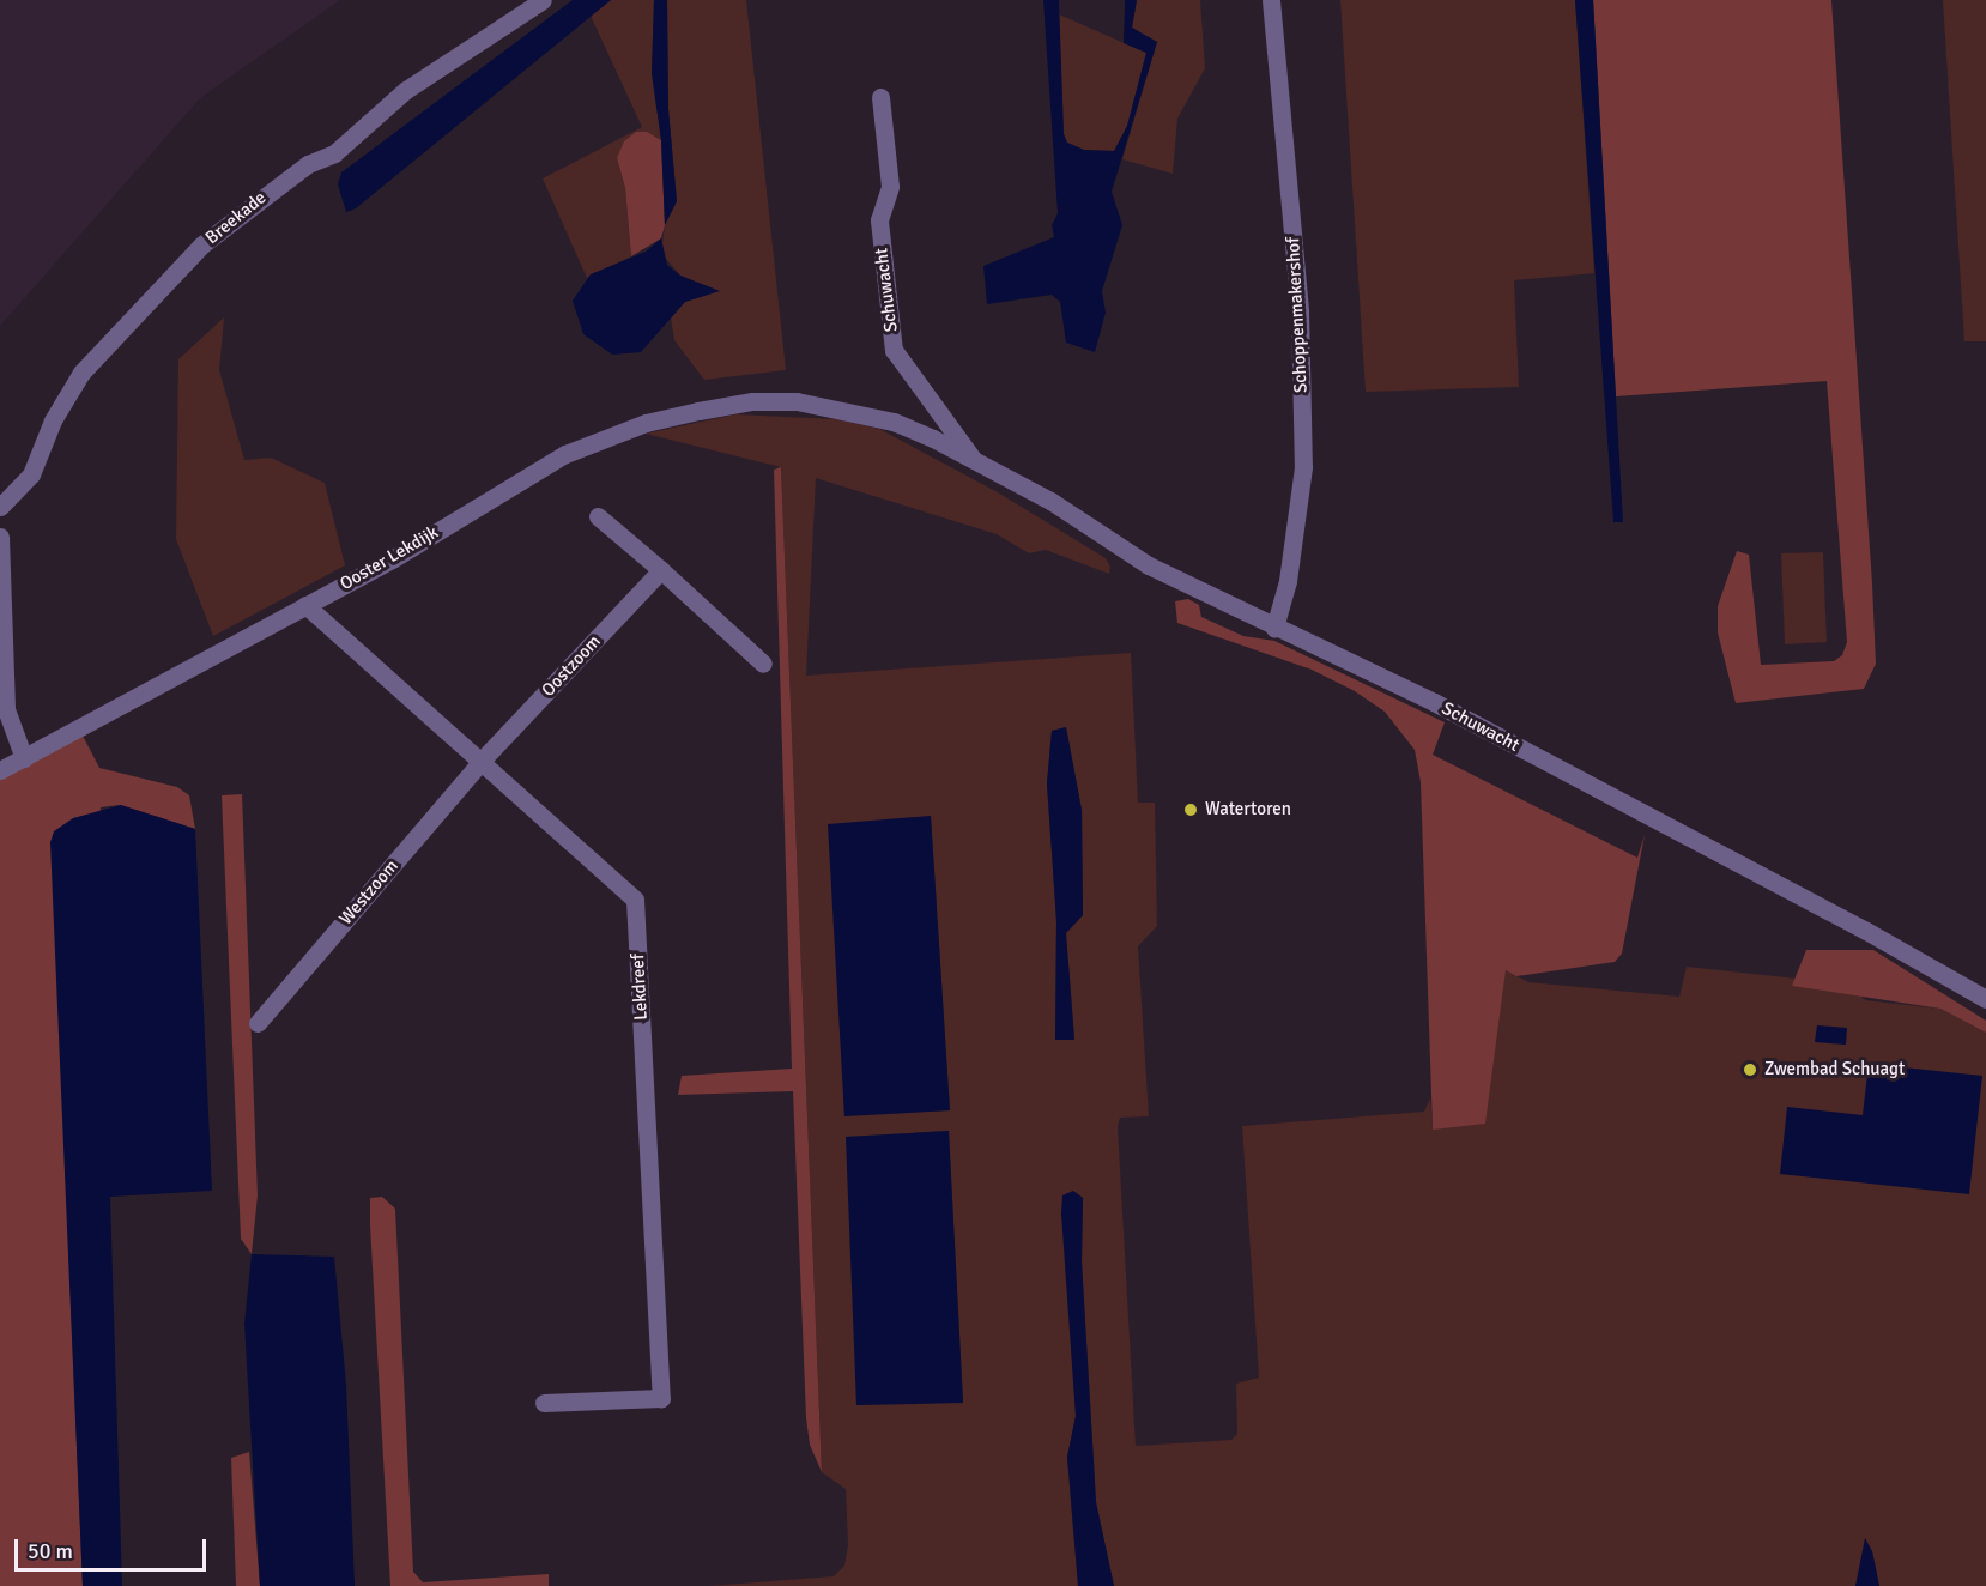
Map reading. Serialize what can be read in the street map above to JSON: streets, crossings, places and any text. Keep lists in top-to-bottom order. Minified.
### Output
{"streets":{"street":["Breekade","Schuwacht","Schoppenmakershof","Ooster Lekdijk","Oostzoom","Westzoom","Lekdreef"]},"crossings":[["Schuwacht","Schoppenmakershof"],["Schuwacht","Ooster Lekdijk"],["Ooster Lekdijk","Lekdreef"],["Oostzoom","Westzoom"],["Oostzoom","Lekdreef"],["Westzoom","Lekdreef"]],"places":["Watertoren","Zwembad Schuagt"],"scale_bar":"50 m"}
